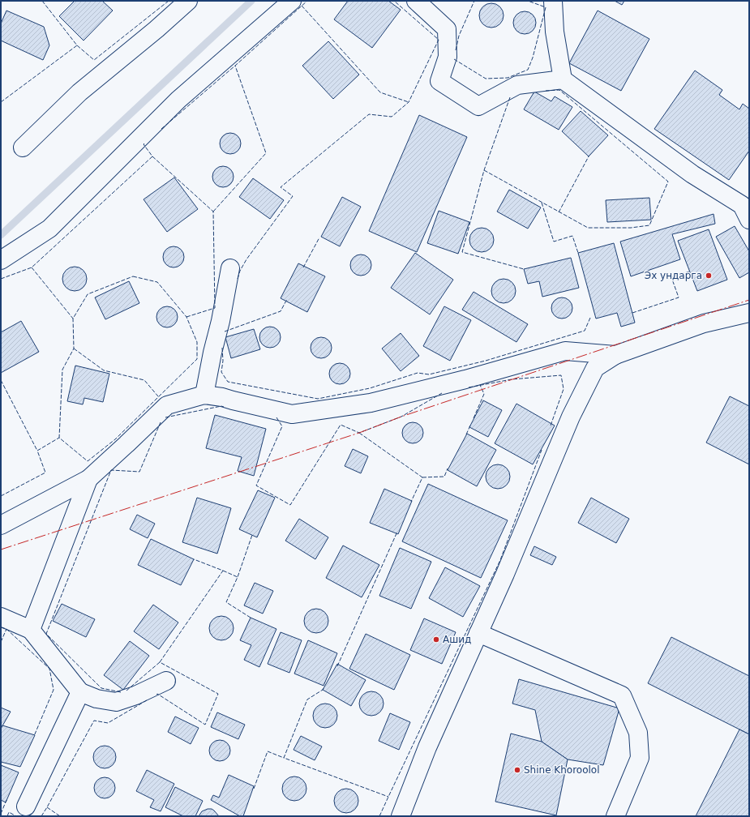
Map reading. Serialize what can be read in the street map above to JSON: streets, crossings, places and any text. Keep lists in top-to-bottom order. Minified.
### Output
{"places":["Эх ундарга","Ашид","Shine Khoroolol"]}
